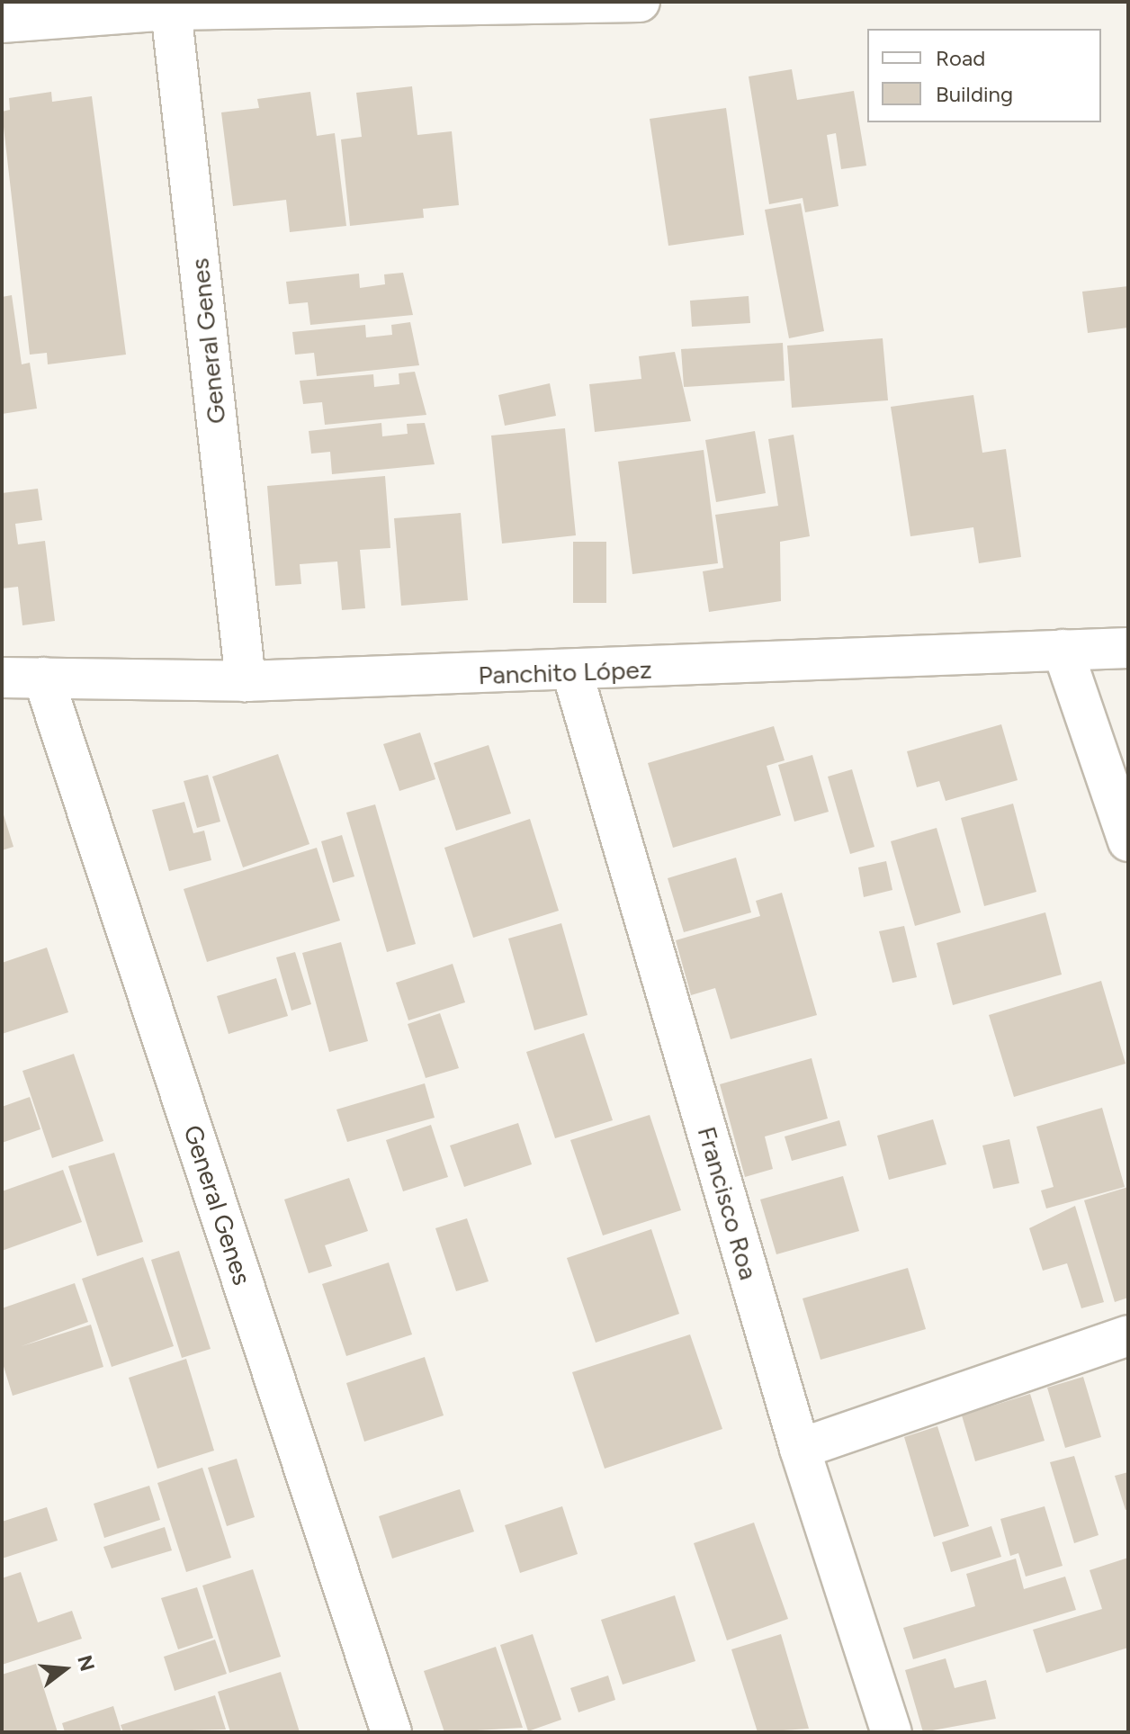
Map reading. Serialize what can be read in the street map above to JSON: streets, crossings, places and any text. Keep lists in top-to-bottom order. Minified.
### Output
{"streets":{"street":["General Genes","Panchito López","Francisco Roa"]},"crossings":[["General Genes","Panchito López"],["Panchito López","Francisco Roa"]],"legend":["Road","Building"],"north":"right"}
